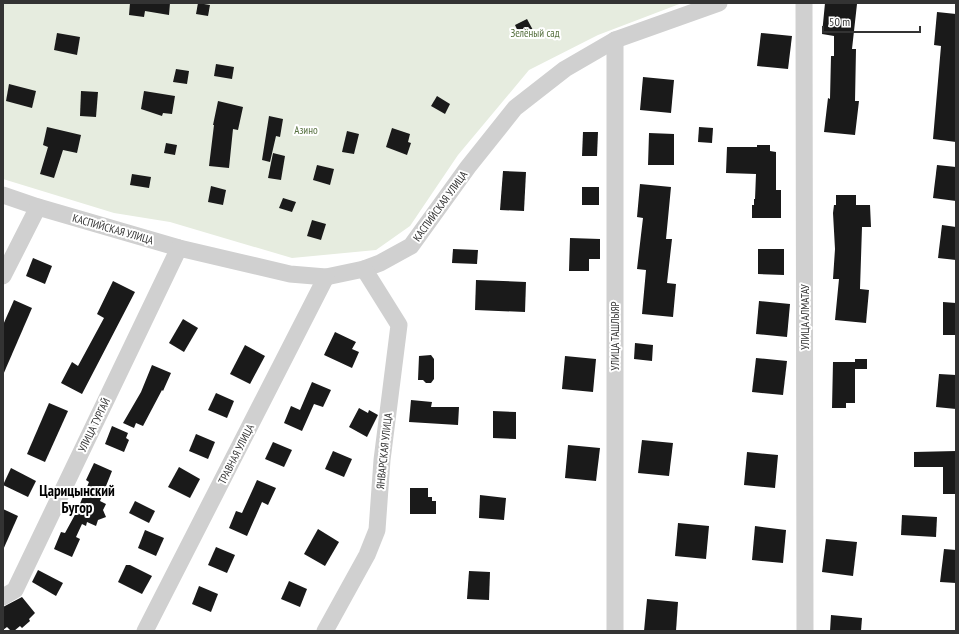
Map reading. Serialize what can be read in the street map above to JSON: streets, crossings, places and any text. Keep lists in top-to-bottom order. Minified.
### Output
{"streets":{"street":["КАСПИЙСКАЯ УЛИЦА","УЛИЦА АЛМАТАУ","УЛИЦА ТАШЛЫЯР","УЛИЦА ТУРГАЙ","ЯНВАРСКАЯ УЛИЦА","ТРАВНАЯ УЛИЦА"]},"crossings":[["КАСПИЙСКАЯ УЛИЦА","УЛИЦА ТАШЛЫЯР"],["КАСПИЙСКАЯ УЛИЦА","УЛИЦА ТУРГАЙ"],["КАСПИЙСКАЯ УЛИЦА","ЯНВАРСКАЯ УЛИЦА"],["КАСПИЙСКАЯ УЛИЦА","ТРАВНАЯ УЛИЦА"]],"districts":["Царицынский Бугор"],"parks":["Зелёный сад","Азино"],"scale_bar":"50 m"}
